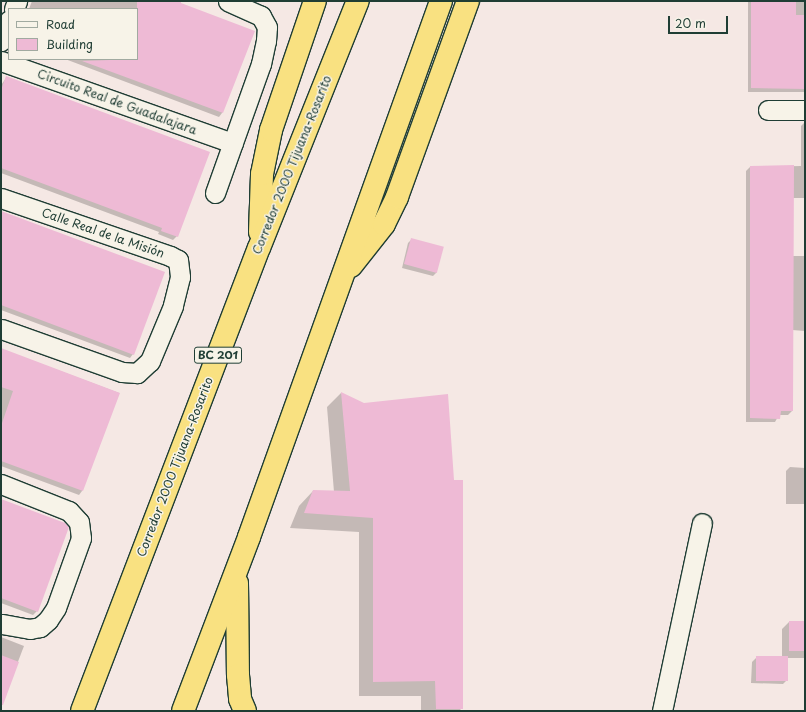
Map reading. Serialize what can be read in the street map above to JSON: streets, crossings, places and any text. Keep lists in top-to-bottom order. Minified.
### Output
{"streets":{"highway":["Corredor 2000 Tijuana-Rosarito","BC 201"],"street":["Circuito Real de Guadalajara","Calle Real de la Misión"]},"legend":["Road","Building"],"scale_bar":"20 m"}
